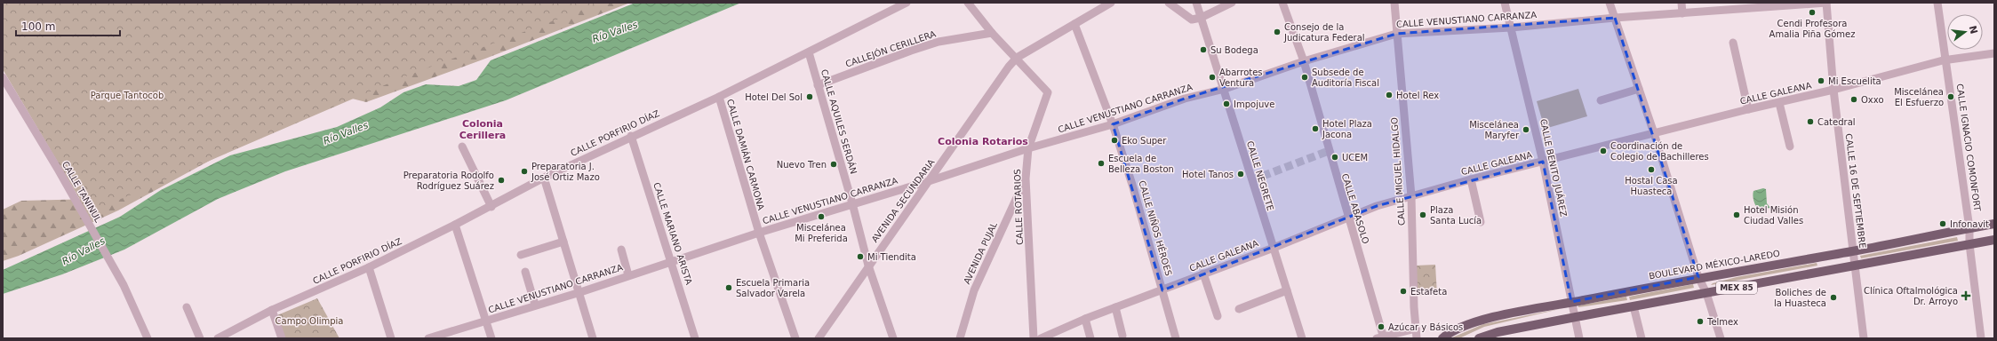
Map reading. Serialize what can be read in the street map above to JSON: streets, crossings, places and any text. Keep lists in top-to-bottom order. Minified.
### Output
{"streets":{"main road":["BOULEVARD MÉXICO-LAREDO","MEX 85"],"street":["CALLE VENUSTIANO CARRANZA","CALLEJÓN CERILLERA","CALLE GALEANA","CALLE AQUILES SERDÁN","CALLE PORFIRIO DÍAZ","CALLE IGNACIO COMONFORT","CALLE DAMIÁN CARMONA","CALLE BENITO JUÁREZ","CALLE MIGUEL HIDALGO","CALLE NEGRETE","CALLE 16 DE SEPTIEMBRE","CALLE TANINUL","AVENIDA SECUNDARIA","CALLE ROTARIOS","CALLE ABASOLO","CALLE NIÑOS HÉROES","CALLE MARIANO ARISTA","AVENIDA PUJAL"]},"crossings":[["CALLE VENUSTIANO CARRANZA","CALLE AQUILES SERDÁN"],["CALLE VENUSTIANO CARRANZA","CALLE DAMIÁN CARMONA"],["CALLE VENUSTIANO CARRANZA","CALLE BENITO JUÁREZ"],["CALLE VENUSTIANO CARRANZA","CALLE MIGUEL HIDALGO"],["CALLE VENUSTIANO CARRANZA","CALLE NEGRETE"],["CALLE VENUSTIANO CARRANZA","CALLE 16 DE SEPTIEMBRE"],["CALLE VENUSTIANO CARRANZA","AVENIDA SECUNDARIA"],["CALLE VENUSTIANO CARRANZA","CALLE ROTARIOS"],["CALLE VENUSTIANO CARRANZA","CALLE ABASOLO"],["CALLE VENUSTIANO CARRANZA","CALLE NIÑOS HÉROES"],["CALLE VENUSTIANO CARRANZA","CALLE MARIANO ARISTA"],["CALLEJÓN CERILLERA","CALLE AQUILES SERDÁN"],["CALLEJÓN CERILLERA","CALLE ROTARIOS"],["CALLE GALEANA","CALLE IGNACIO COMONFORT"],["CALLE GALEANA","CALLE BENITO JUÁREZ"],["CALLE GALEANA","CALLE MIGUEL HIDALGO"],["CALLE GALEANA","CALLE NEGRETE"],["CALLE GALEANA","CALLE 16 DE SEPTIEMBRE"],["CALLE GALEANA","CALLE ABASOLO"],["CALLE GALEANA","CALLE NIÑOS HÉROES"],["CALLE AQUILES SERDÁN","CALLE PORFIRIO DÍAZ"],["CALLE AQUILES SERDÁN","AVENIDA SECUNDARIA"],["CALLE PORFIRIO DÍAZ","CALLE DAMIÁN CARMONA"],["CALLE PORFIRIO DÍAZ","CALLE MARIANO ARISTA"],["CALLE IGNACIO COMONFORT","BOULEVARD MÉXICO-LAREDO"],["CALLE IGNACIO COMONFORT","MEX 85"],["CALLE BENITO JUÁREZ","BOULEVARD MÉXICO-LAREDO"],["CALLE BENITO JUÁREZ","MEX 85"],["CALLE 16 DE SEPTIEMBRE","BOULEVARD MÉXICO-LAREDO"],["CALLE 16 DE SEPTIEMBRE","MEX 85"],["AVENIDA SECUNDARIA","CALLE ROTARIOS"],["CALLE ROTARIOS","AVENIDA PUJAL"]],"districts":["Colonia Cerillera","Colonia Rotarios"],"water":["Río Valles"],"parks":["Parque Tantocob","Campo Olimpia"],"places":{"other":["Cendi Profesora Amalia Piña Gómez","Consejo de la Judicatura Federal","Su Bodega","Abarrotes Ventura","Subsede de Auditoría Fiscal","Mi Escuelita","Hotel Rex","Hotel Del Sol","Miscelánea El Esfuerzo","Oxxo","Impojuve","Catedral","Hotel Plaza Jacona","Miscelánea Maryfer","Eko Super","Coordinación de Colegio de Bachilleres","UCEM","Escuela de Belleza Boston","Nuevo Tren","Hostal Casa Huasteca","Preparatoria J. José Ortiz Mazo","Hotel Tanos","Preparatoria Rodolfo Rodríguez Suárez","Plaza Santa Lucía","Hotel Misión Ciudad Valles","Miscelánea Mi Preferida","Infonavit","Mi Tiendita","Escuela Primaria Salvador Varela","Estafeta","Boliches de la Huasteca","Telmex","Azúcar y Básicos"],"health":["Clínica Oftalmológica Dr. Arroyo"]},"scale_bar":"100 m","north":"right"}
